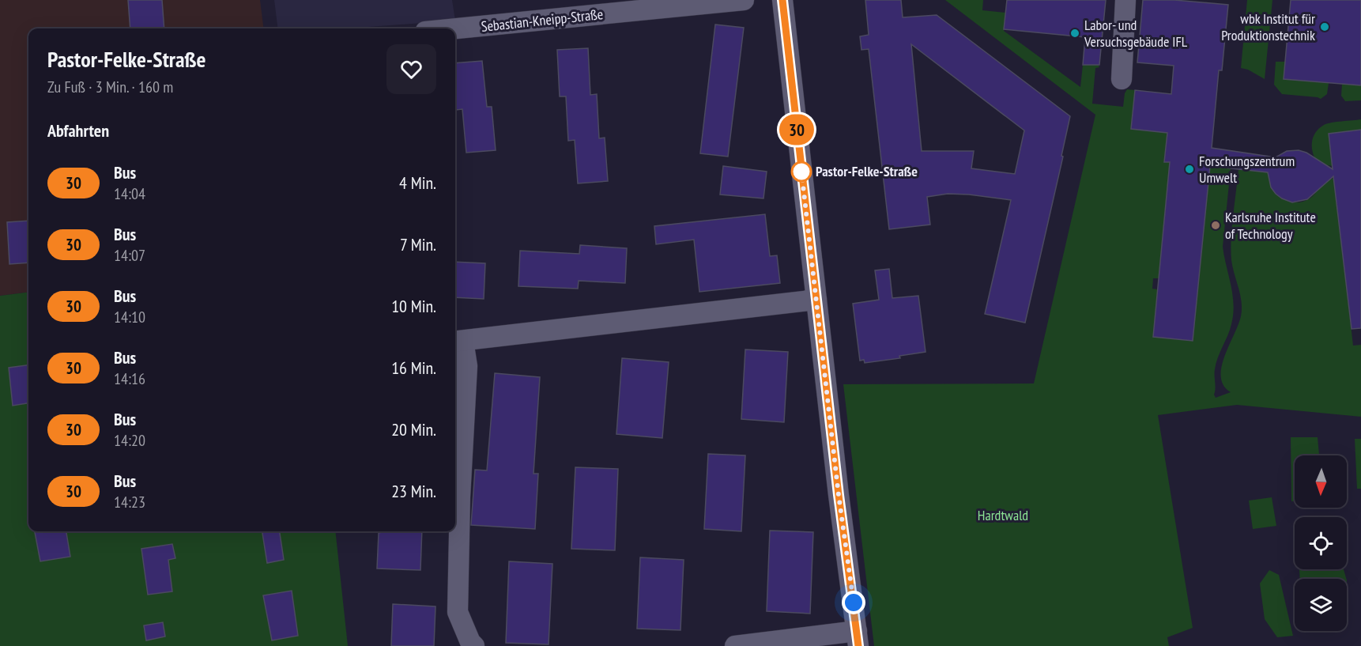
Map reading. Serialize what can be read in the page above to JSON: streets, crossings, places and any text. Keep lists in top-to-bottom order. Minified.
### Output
{"streets":{"street":["Sebastian-Kneipp-Straße"]},"parks":["Hardtwald"],"places":["wbk Institut für Produktionstechnik","Labor- und Versuchsgebäude IFL","Forschungszentrum Umwelt","Pastor-Felke-Straße","Karlsruhe Institute of Technology"],"lines":["bus line 30"],"north":"bottom","page":{"on_map":"30","heading":[["Pastor-Felke-Straße","Zu Fuß · 3 Min. · 160 m"],"Abfahrten"],"list":[{"mark":"30","name":"Bus","note":"14:04","value":"4 Min."},{"mark":"30","name":"Bus","note":"14:07","value":"7 Min."},{"mark":"30","name":"Bus","note":"14:10","value":"10 Min."},{"mark":"30","name":"Bus","note":"14:16","value":"16 Min."},{"mark":"30","name":"Bus","note":"14:20","value":"20 Min."},{"mark":"30","name":"Bus","note":"14:23","value":"23 Min."}]}}
